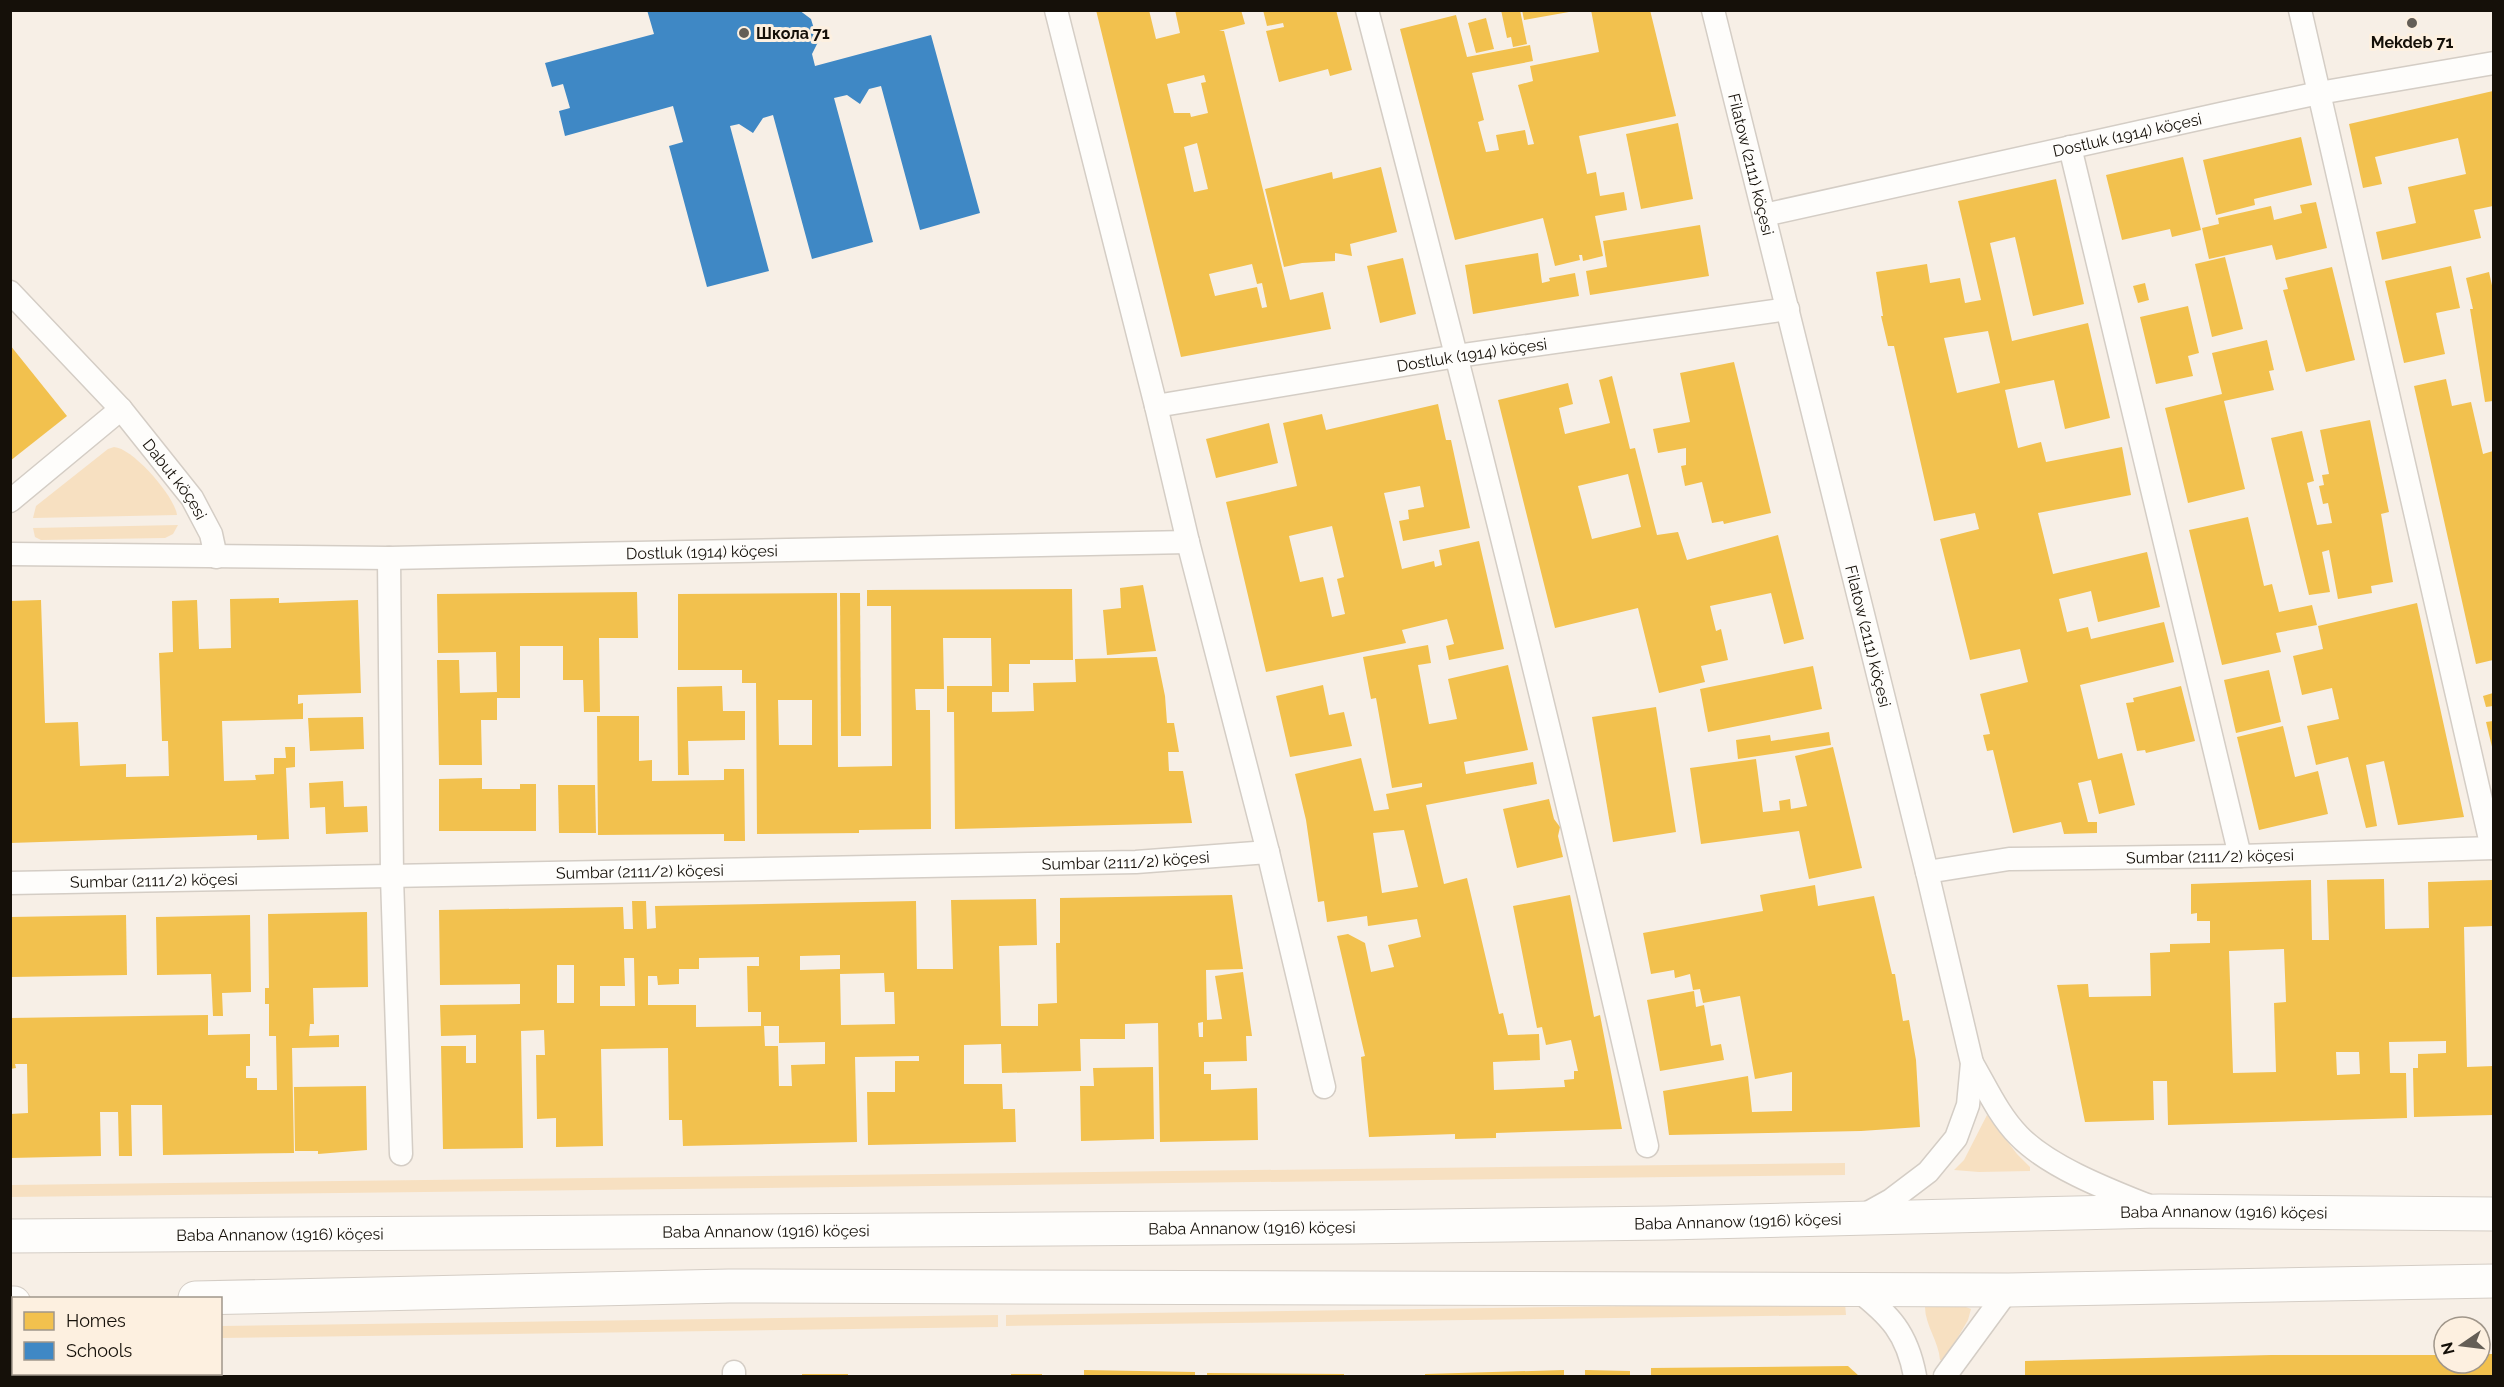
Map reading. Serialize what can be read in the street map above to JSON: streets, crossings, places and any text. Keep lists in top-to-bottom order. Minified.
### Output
{"streets":{"main road":["Baba Annanow (1916) köçesi"],"street":["Dostluk (1914) köçesi","Filatow (2111) köçesi","Dabut köçesi","Sumbar (2111/2) köçesi"]},"crossings":[["Dostluk (1914) köçesi","Filatow (2111) köçesi"],["Dostluk (1914) köçesi","Dabut köçesi"],["Filatow (2111) köçesi","Sumbar (2111/2) köçesi"],["Filatow (2111) köçesi","Baba Annanow (1916) köçesi"]],"places":["Mekdeb 71","Школа 71"],"legend":["Homes","Schools"],"north":"left"}
